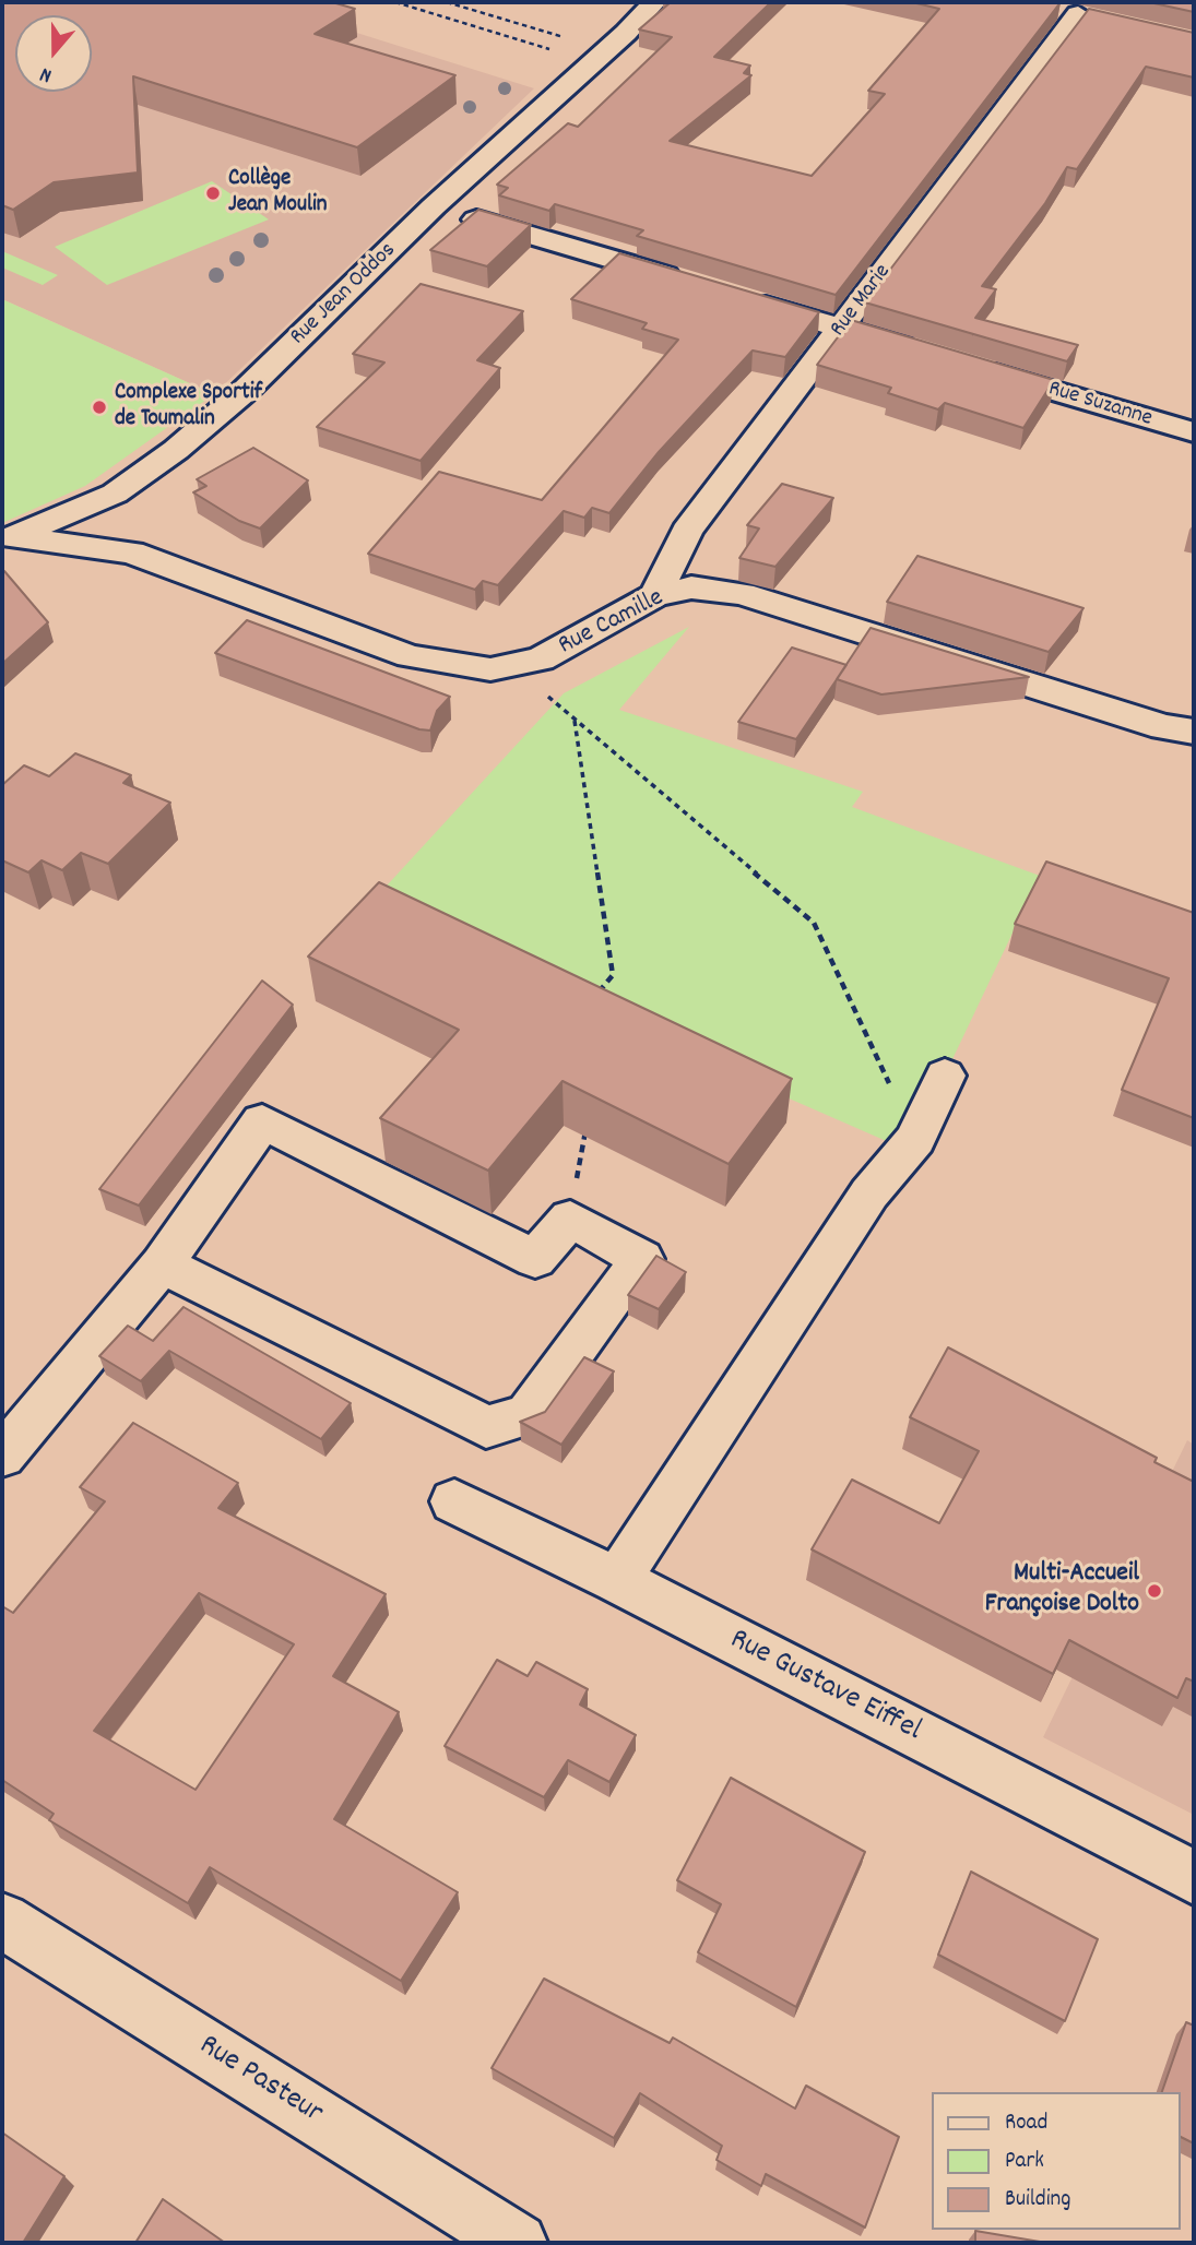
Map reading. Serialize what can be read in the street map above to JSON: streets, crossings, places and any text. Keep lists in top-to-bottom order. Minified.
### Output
{"streets":{"street":["Rue Jean Oddos","Rue Marie","Rue Suzanne","Rue Camille","Rue Gustave Eiffel","Rue Pasteur"]},"crossings":[["Rue Jean Oddos","Rue Camille"],["Rue Marie","Rue Camille"]],"places":["Collège Jean Moulin","Complexe Sportif de Toumalin","Multi-Accueil Françoise Dolto"],"legend":["Road","Park","Building"],"north":"bottom"}
